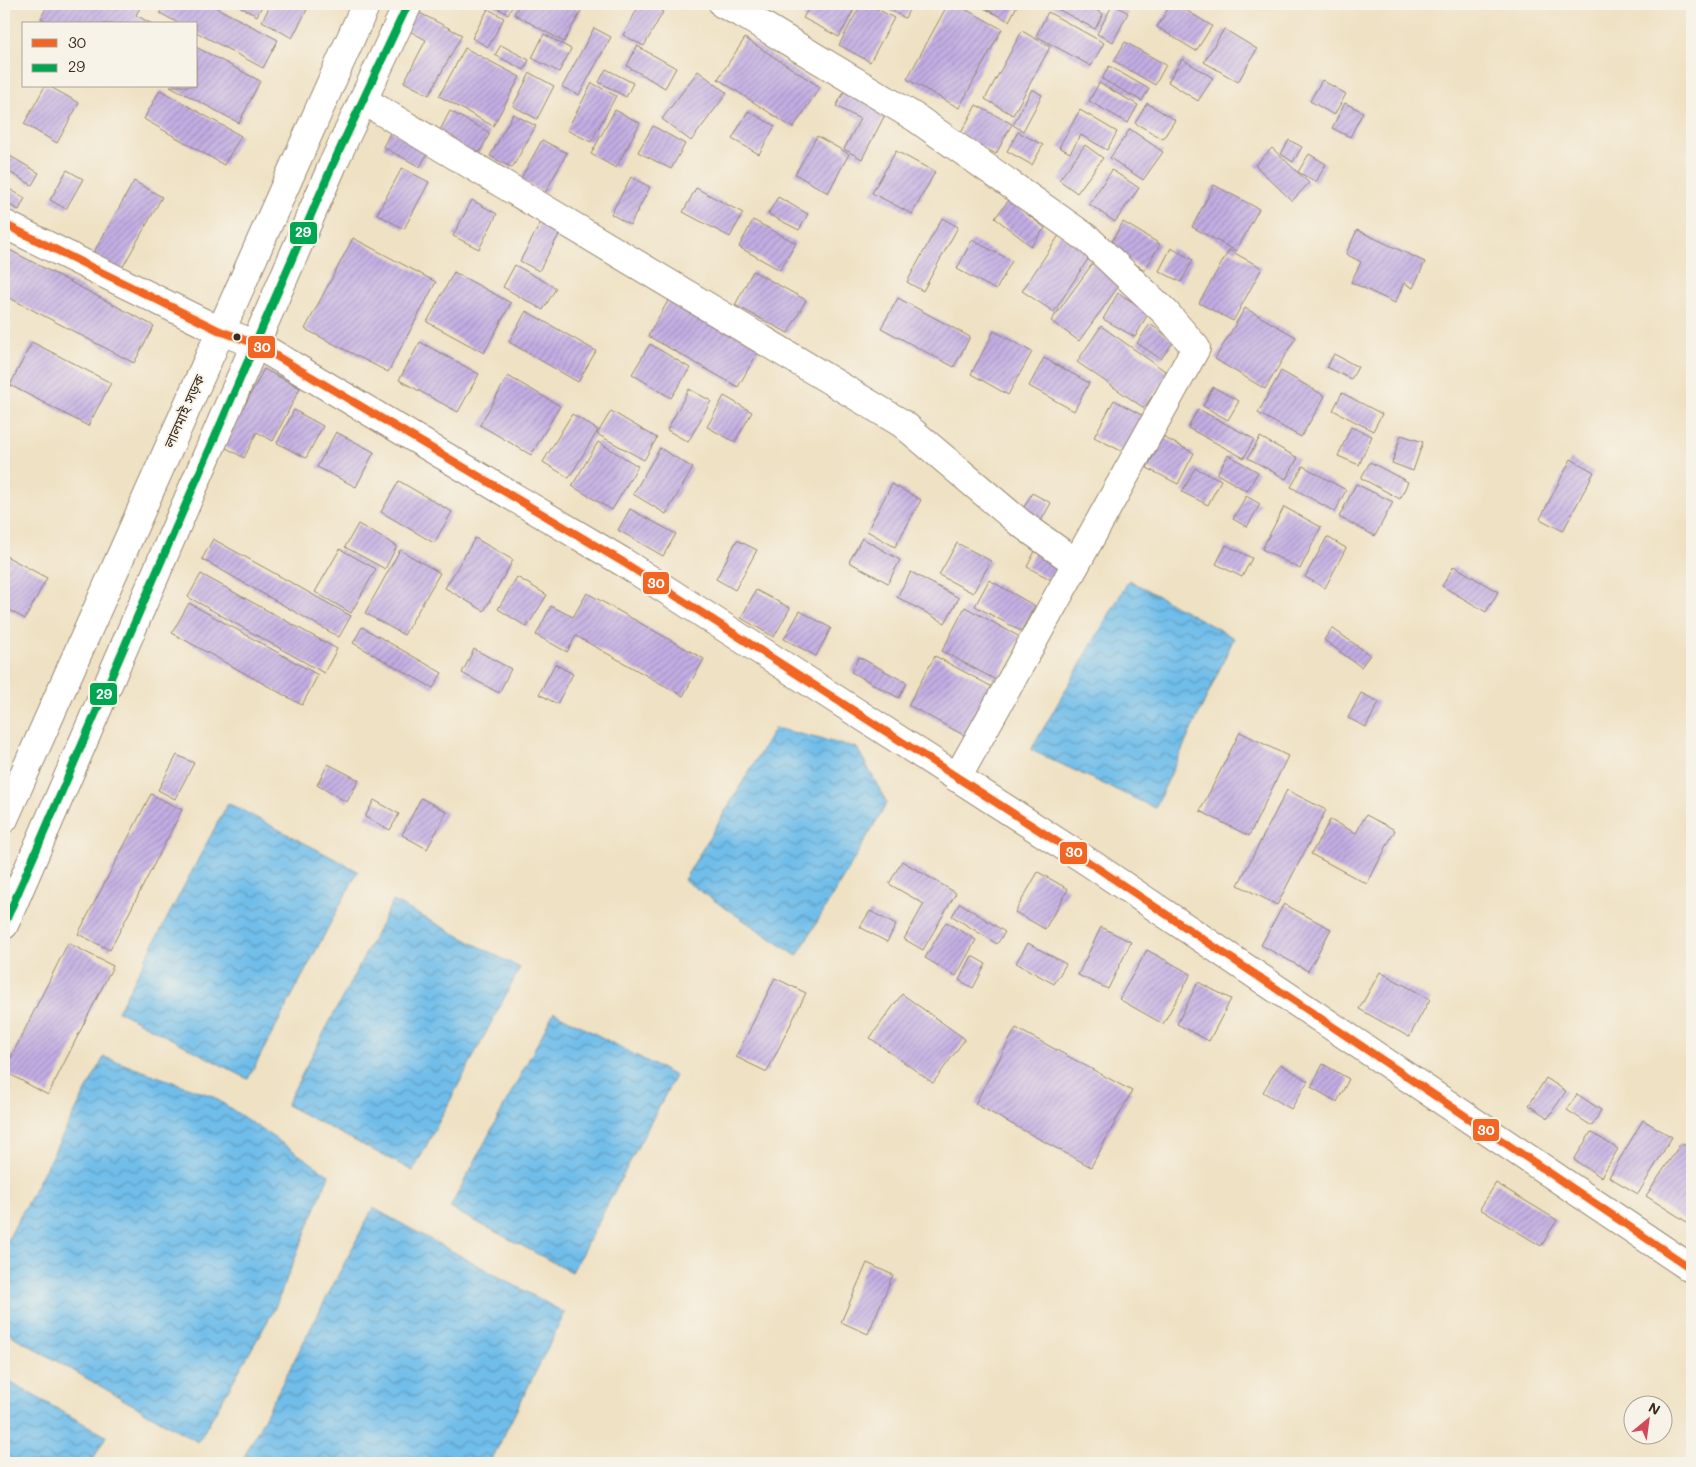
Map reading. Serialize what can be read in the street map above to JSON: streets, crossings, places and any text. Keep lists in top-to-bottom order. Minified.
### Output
{"streets":{"main road":["লালমাই সড়ক"]},"lines":["transit line 29","transit line 30"],"legend":["30","29"],"north":"top right"}
